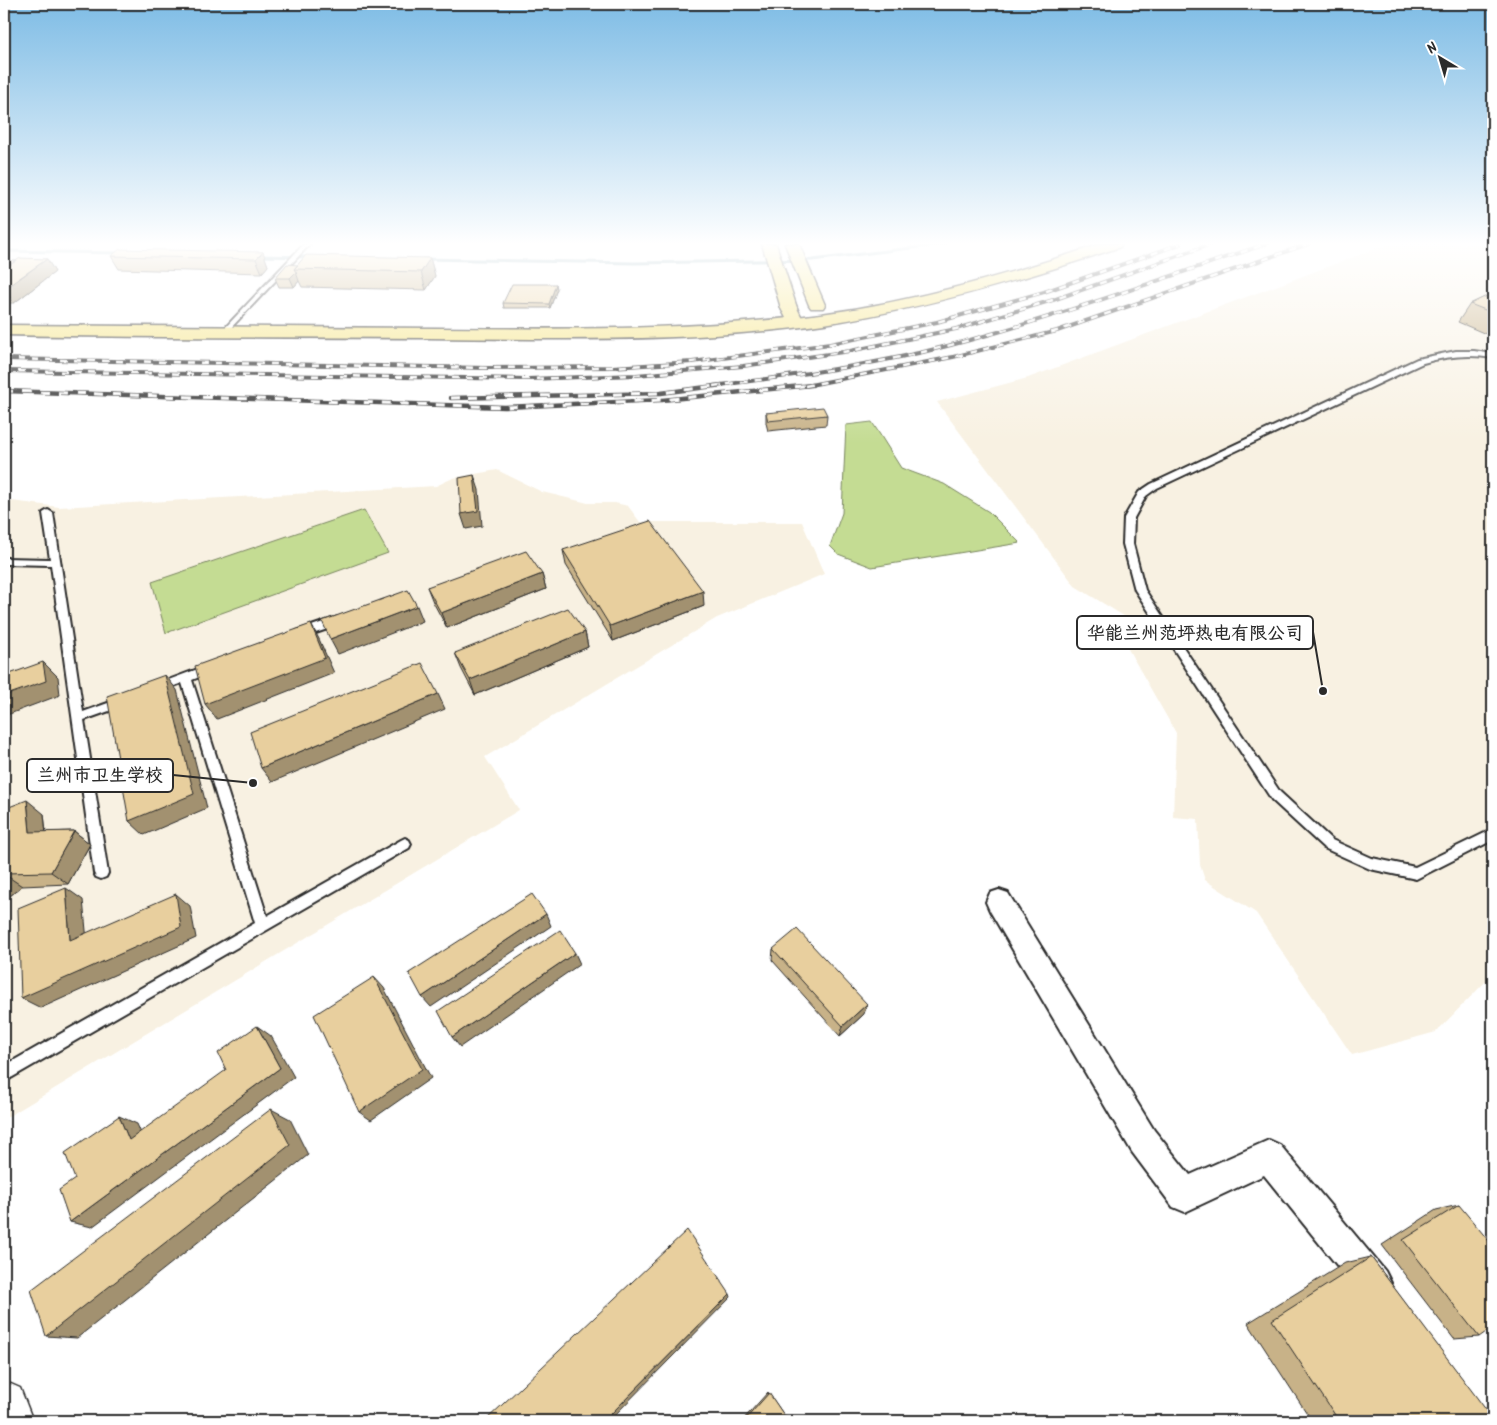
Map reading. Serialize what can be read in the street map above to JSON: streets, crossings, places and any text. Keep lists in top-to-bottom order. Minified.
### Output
{"places":["华能兰州范坪热电有限公司","兰州市卫生学校"],"north":"top left"}
